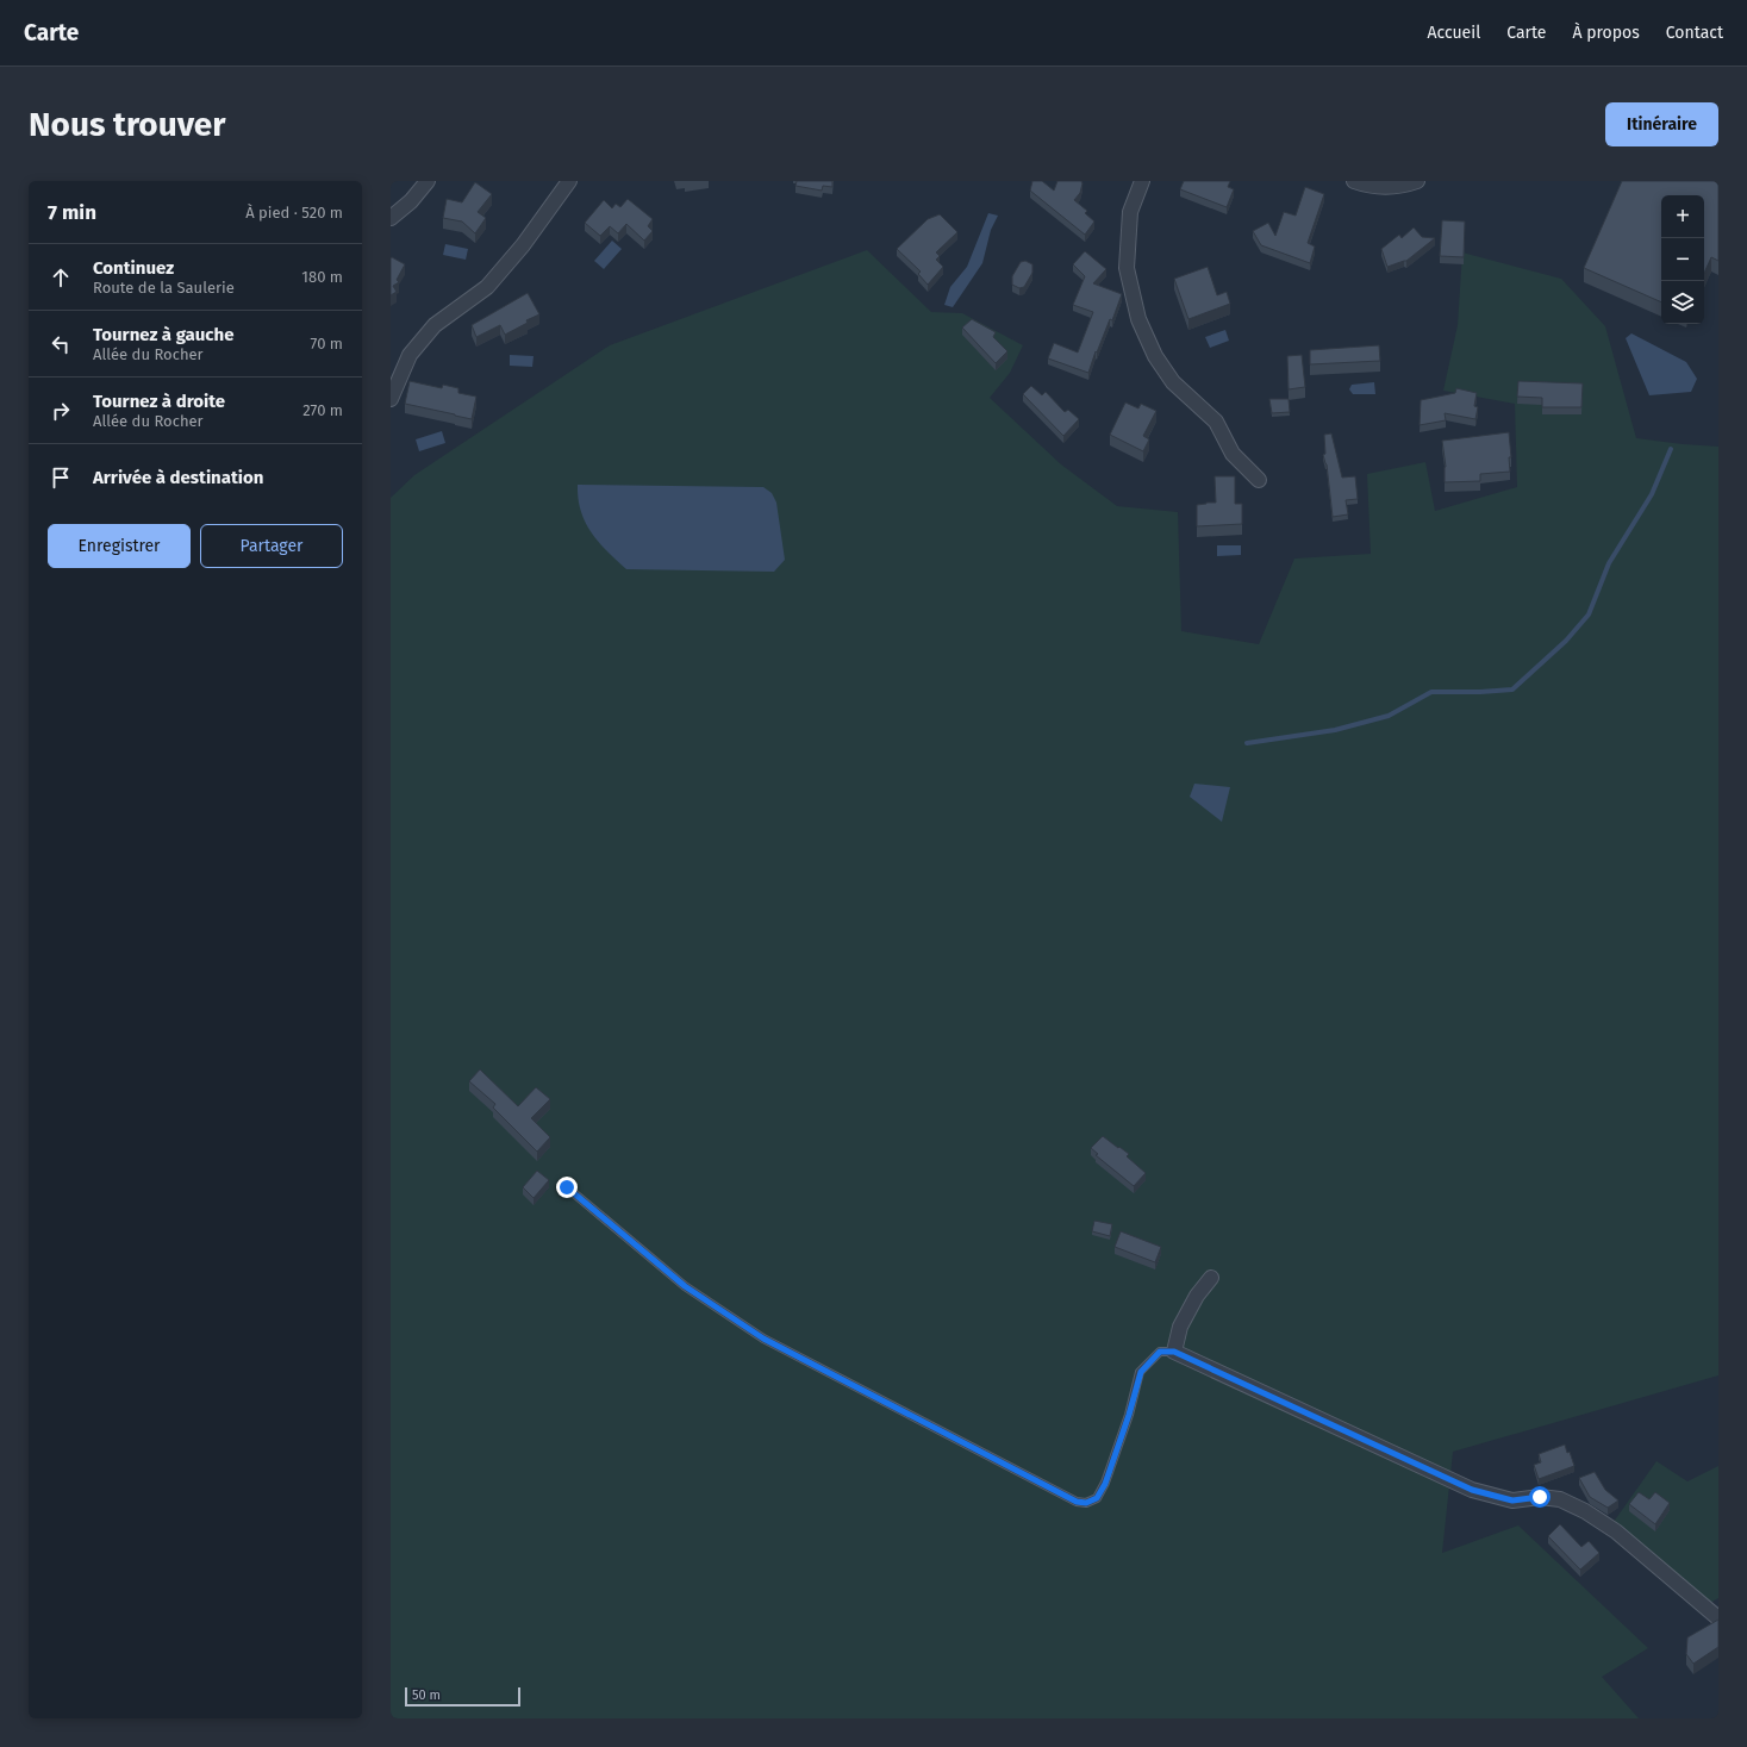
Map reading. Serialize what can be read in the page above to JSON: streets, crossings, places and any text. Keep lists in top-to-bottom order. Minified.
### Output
{"scale_bar":"50 m","page":{"header":"Carte","nav":["Accueil","Carte","À propos","Contact"],"buttons":["Itinéraire",["Enregistrer","Partager"]],"title":"Nous trouver","heading":["7 min","À pied · 520 m"],"map_buttons":["+","−"],"list":[["Continuez","Route de la Saulerie","180 m"],["Tournez à gauche","Allée du Rocher","70 m"],["Tournez à droite","Allée du Rocher","270 m"],"Arrivée à destination"],"scale":"50 m"}}
